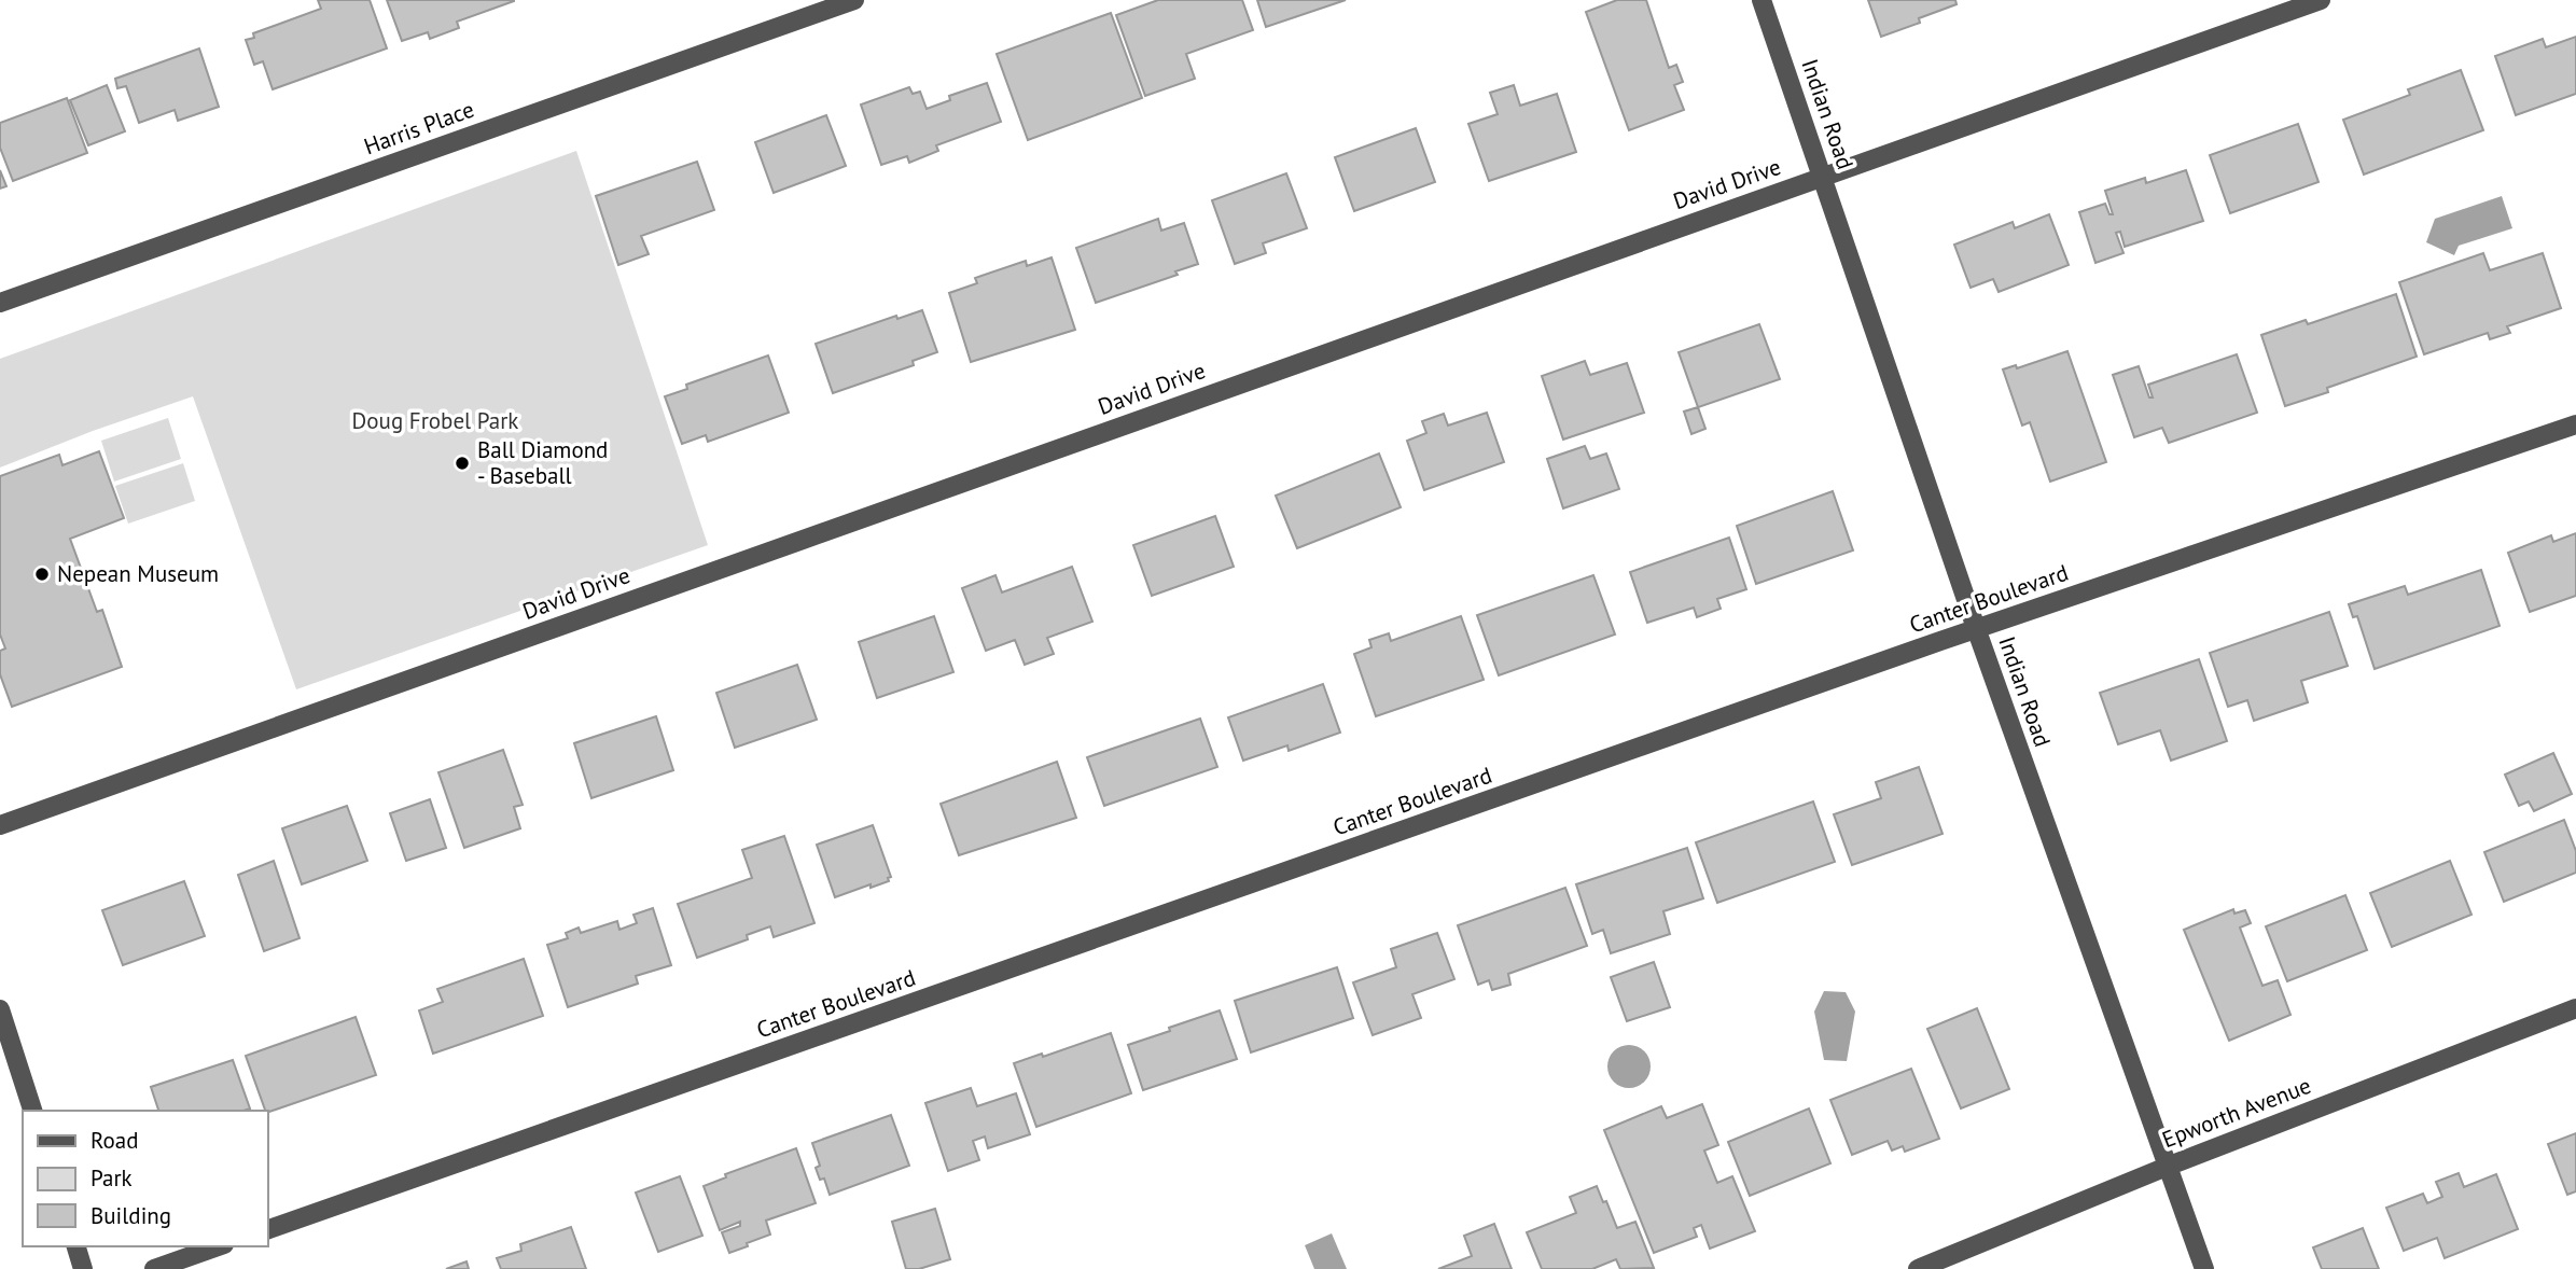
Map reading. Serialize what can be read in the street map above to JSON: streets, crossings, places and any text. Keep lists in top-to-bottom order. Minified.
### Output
{"streets":{"street":["Indian Road","Harris Place","David Drive","Canter Boulevard","Epworth Avenue"]},"crossings":[["Indian Road","David Drive"],["Indian Road","Canter Boulevard"],["Indian Road","Epworth Avenue"]],"parks":["Doug Frobel Park"],"places":["Ball Diamond - Baseball","Nepean Museum"],"legend":["Road","Park","Building"]}
